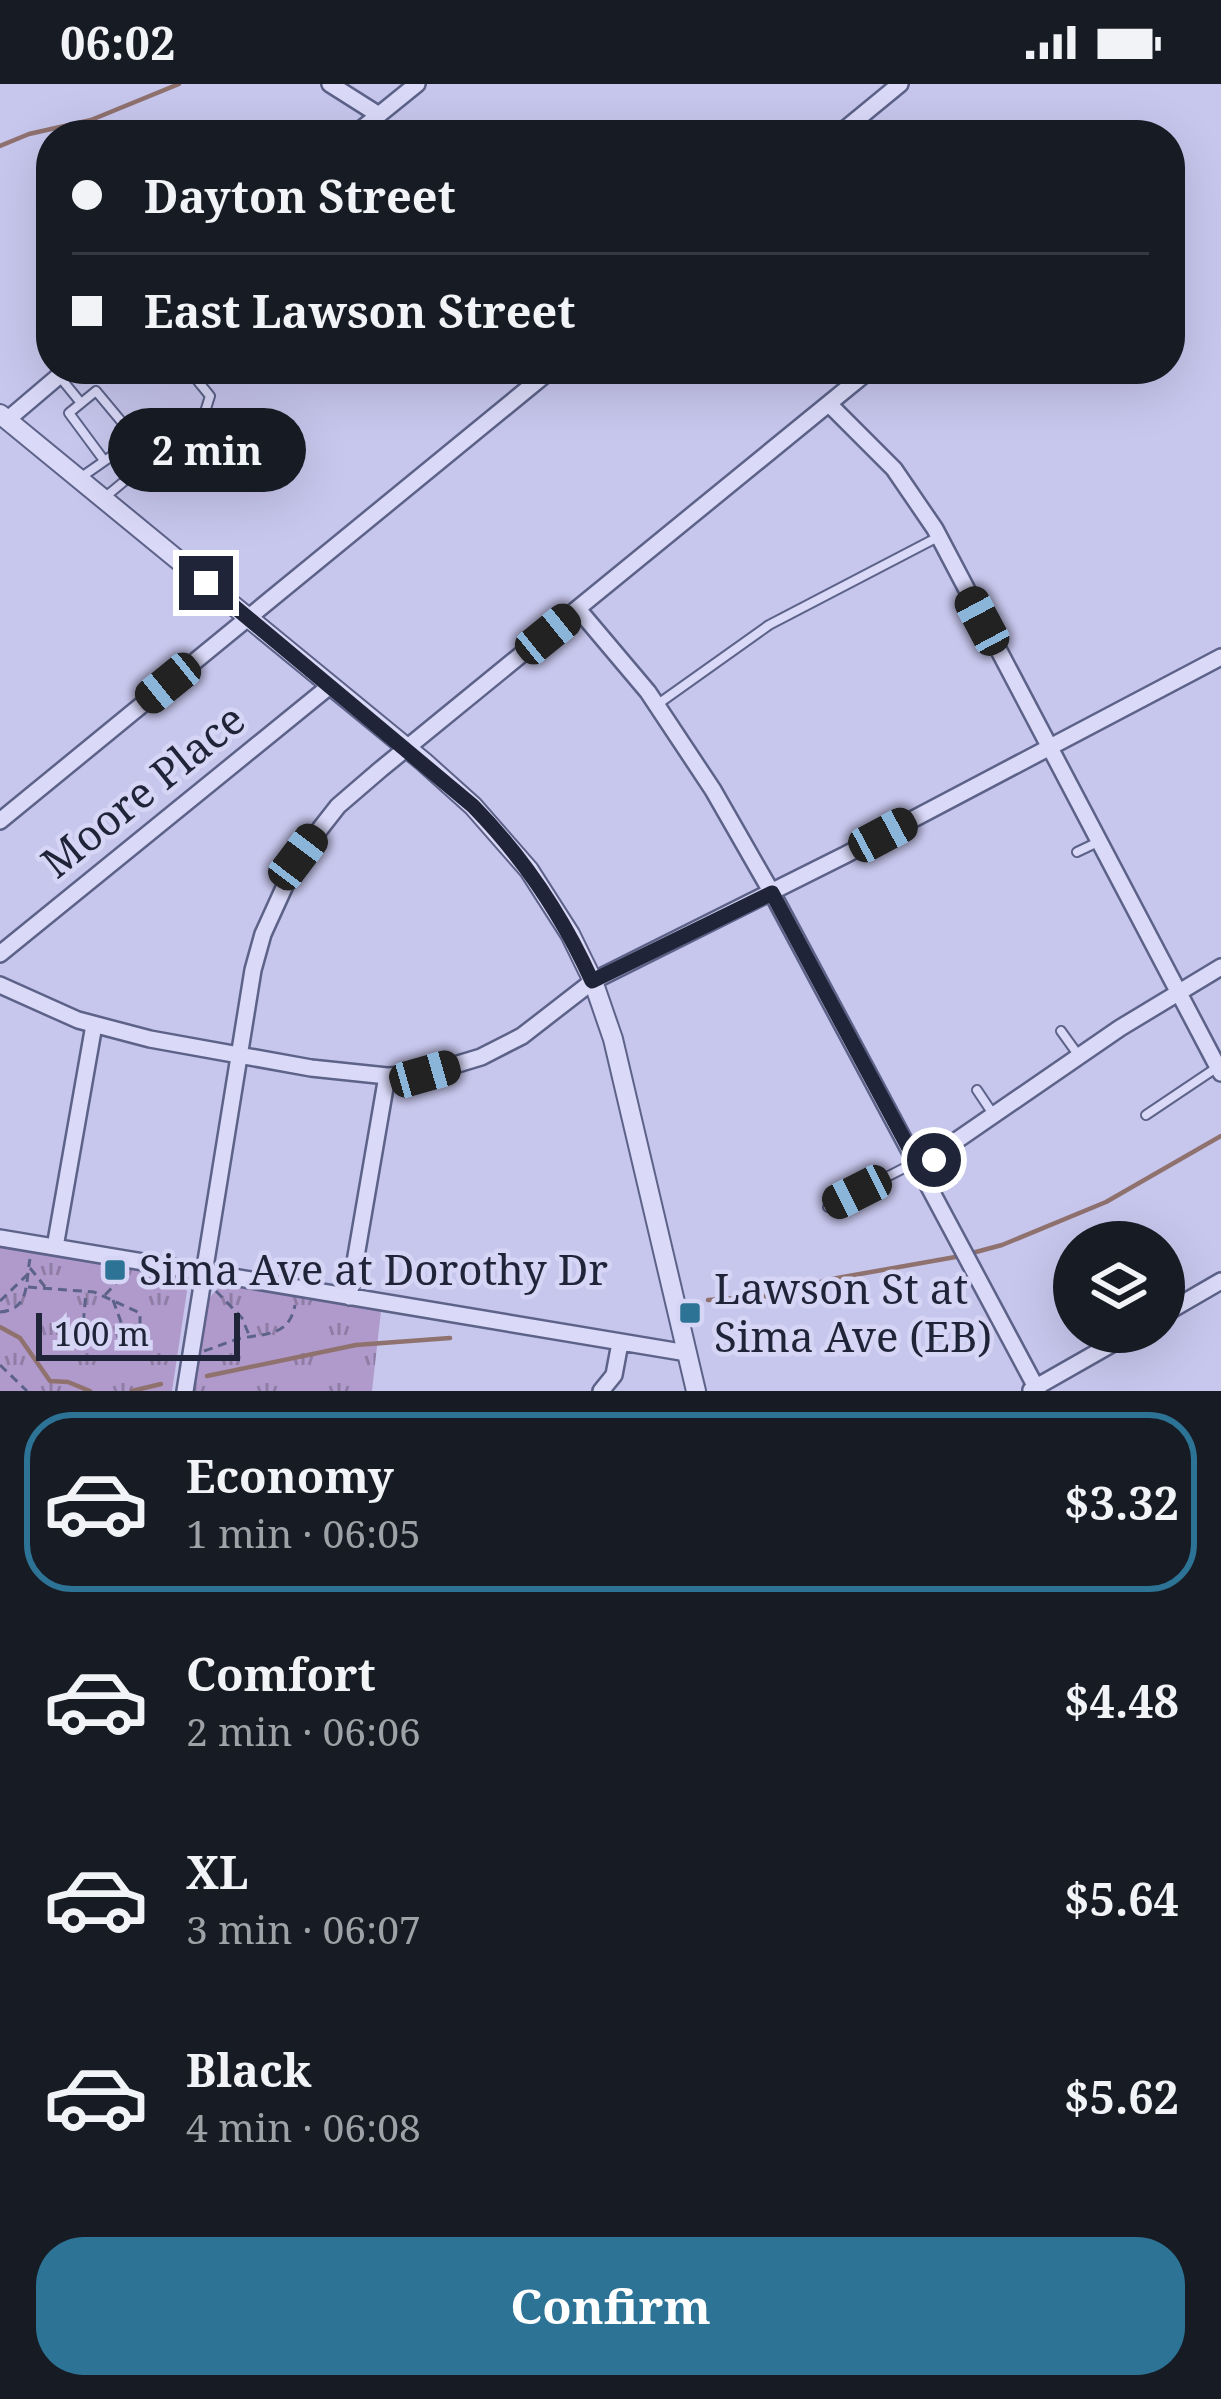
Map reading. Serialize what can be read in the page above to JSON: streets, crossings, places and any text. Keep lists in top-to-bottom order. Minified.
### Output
{"streets":{"street":["Moore Place"]},"places":{"transit":["Sima Ave at Dorothy Dr","Lawson St at Sima Ave (EB)"]},"scale_bar":"100 m","page":{"status":"06:02","banner":["Dayton Street","East Lawson Street"],"bubble":"2 min","scale":"100 m","list":[{"name":"Economy","note":"1 min · 06:05","value":"$3.32"},{"name":"Comfort","note":"2 min · 06:06","value":"$4.48"},{"name":"XL","note":"3 min · 06:07","value":"$5.64"},{"name":"Black","note":"4 min · 06:08","value":"$5.62"}],"buttons":"Confirm"}}
